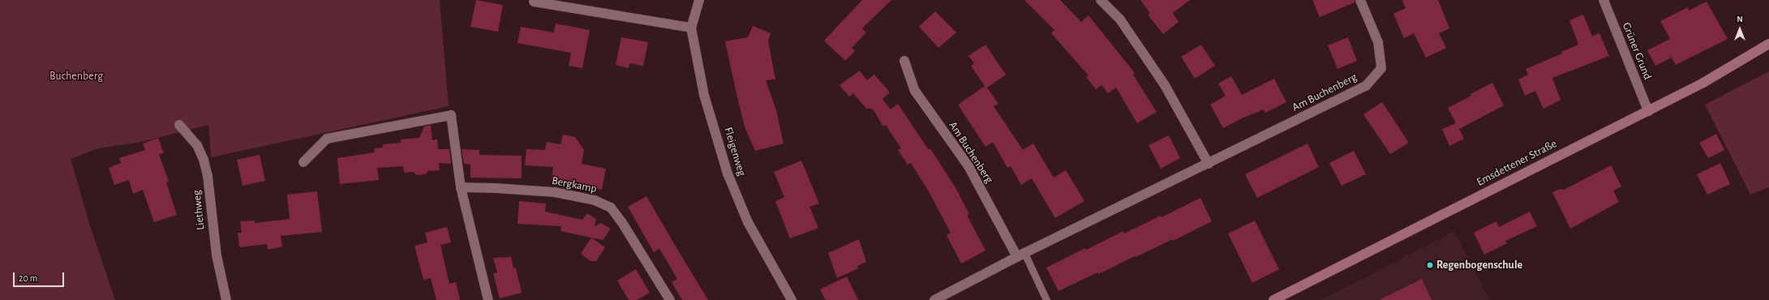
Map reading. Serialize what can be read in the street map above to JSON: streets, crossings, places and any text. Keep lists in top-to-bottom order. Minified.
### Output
{"streets":{"main road":["Emsdettener Straße"],"street":["Grüner Grund","Am Buchenberg","Fleigenweg","Bergkamp","Liethweg"]},"crossings":[["Grüner Grund","Emsdettener Straße"]],"parks":["Buchenberg"],"places":["Regenbogenschule"],"scale_bar":"20 m","north":"top"}
